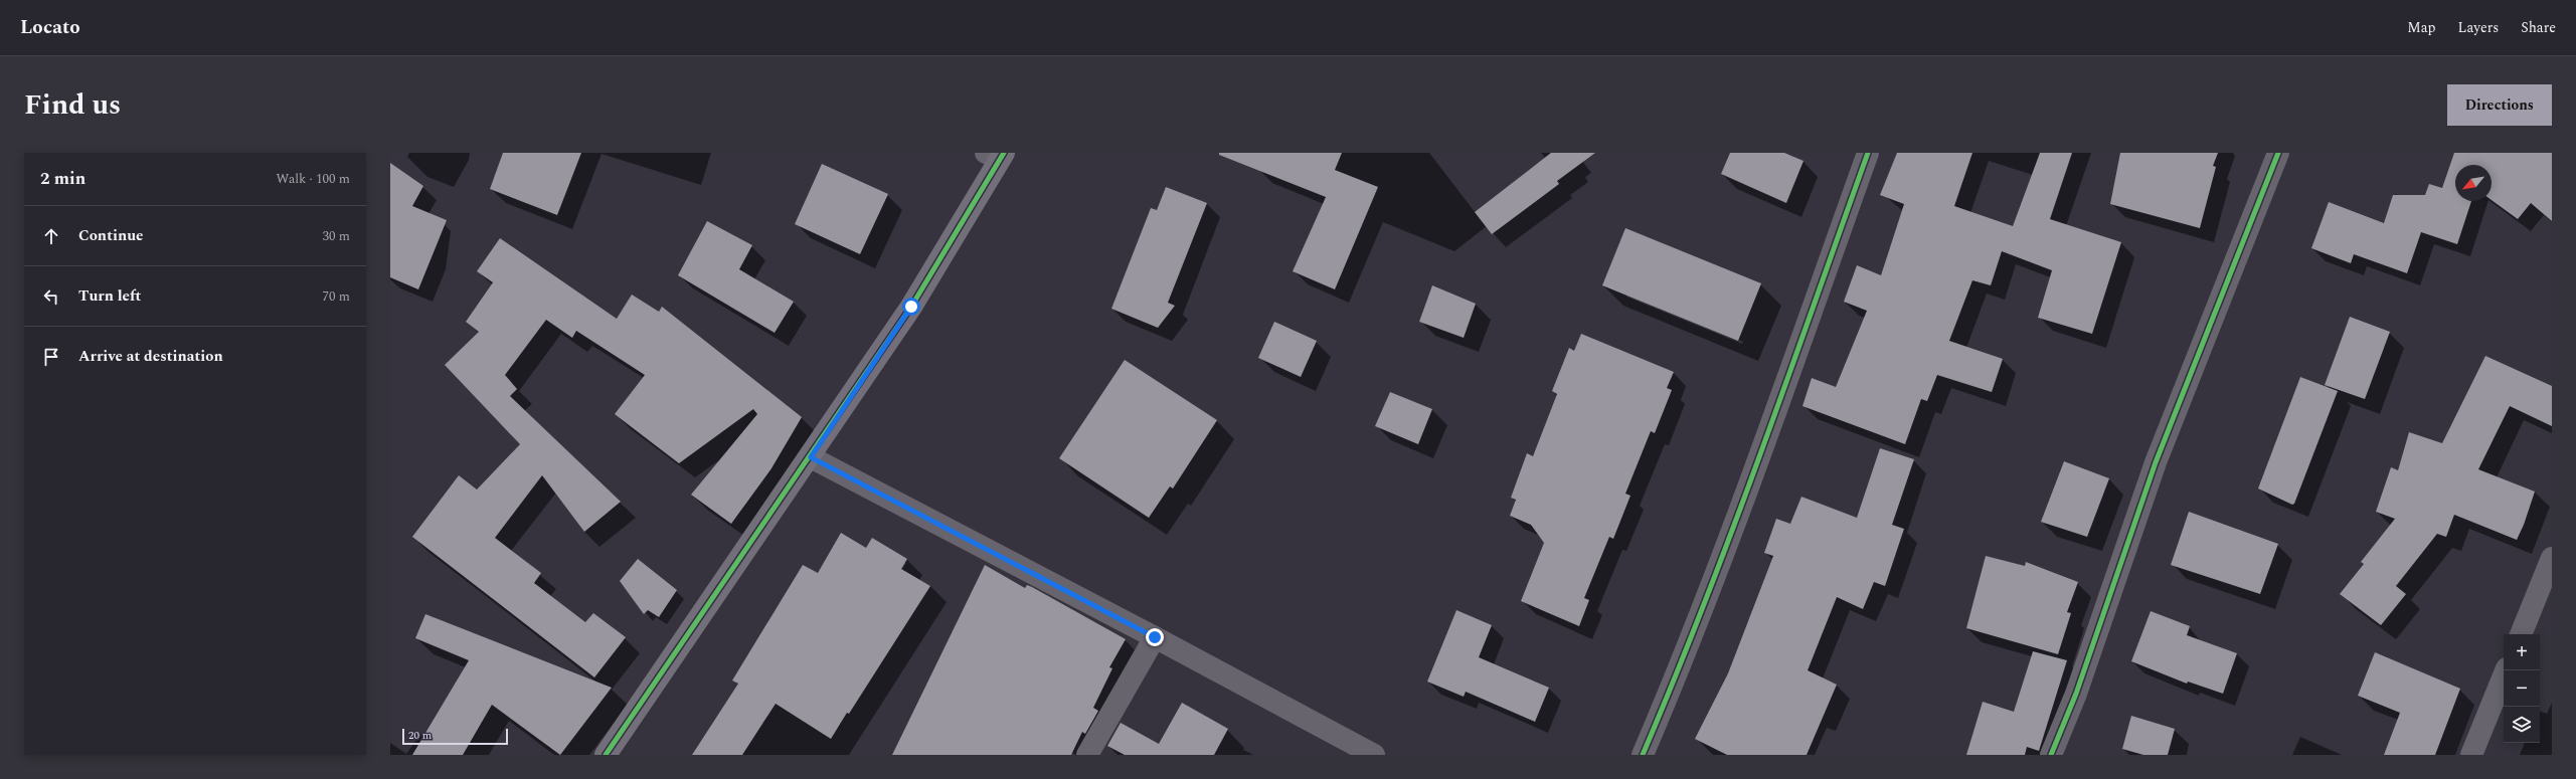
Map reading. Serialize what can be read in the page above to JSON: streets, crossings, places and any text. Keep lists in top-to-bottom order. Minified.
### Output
{"scale_bar":"20 m","north":"bottom left","page":{"header":"Locato","nav":["Map","Layers","Share"],"title":"Find us","buttons":"Directions","heading":["2 min","Walk · 100 m"],"list":[["Continue","30 m"],["Turn left","70 m"],"Arrive at destination"],"map_buttons":["+","−"],"scale":"20 m"}}
